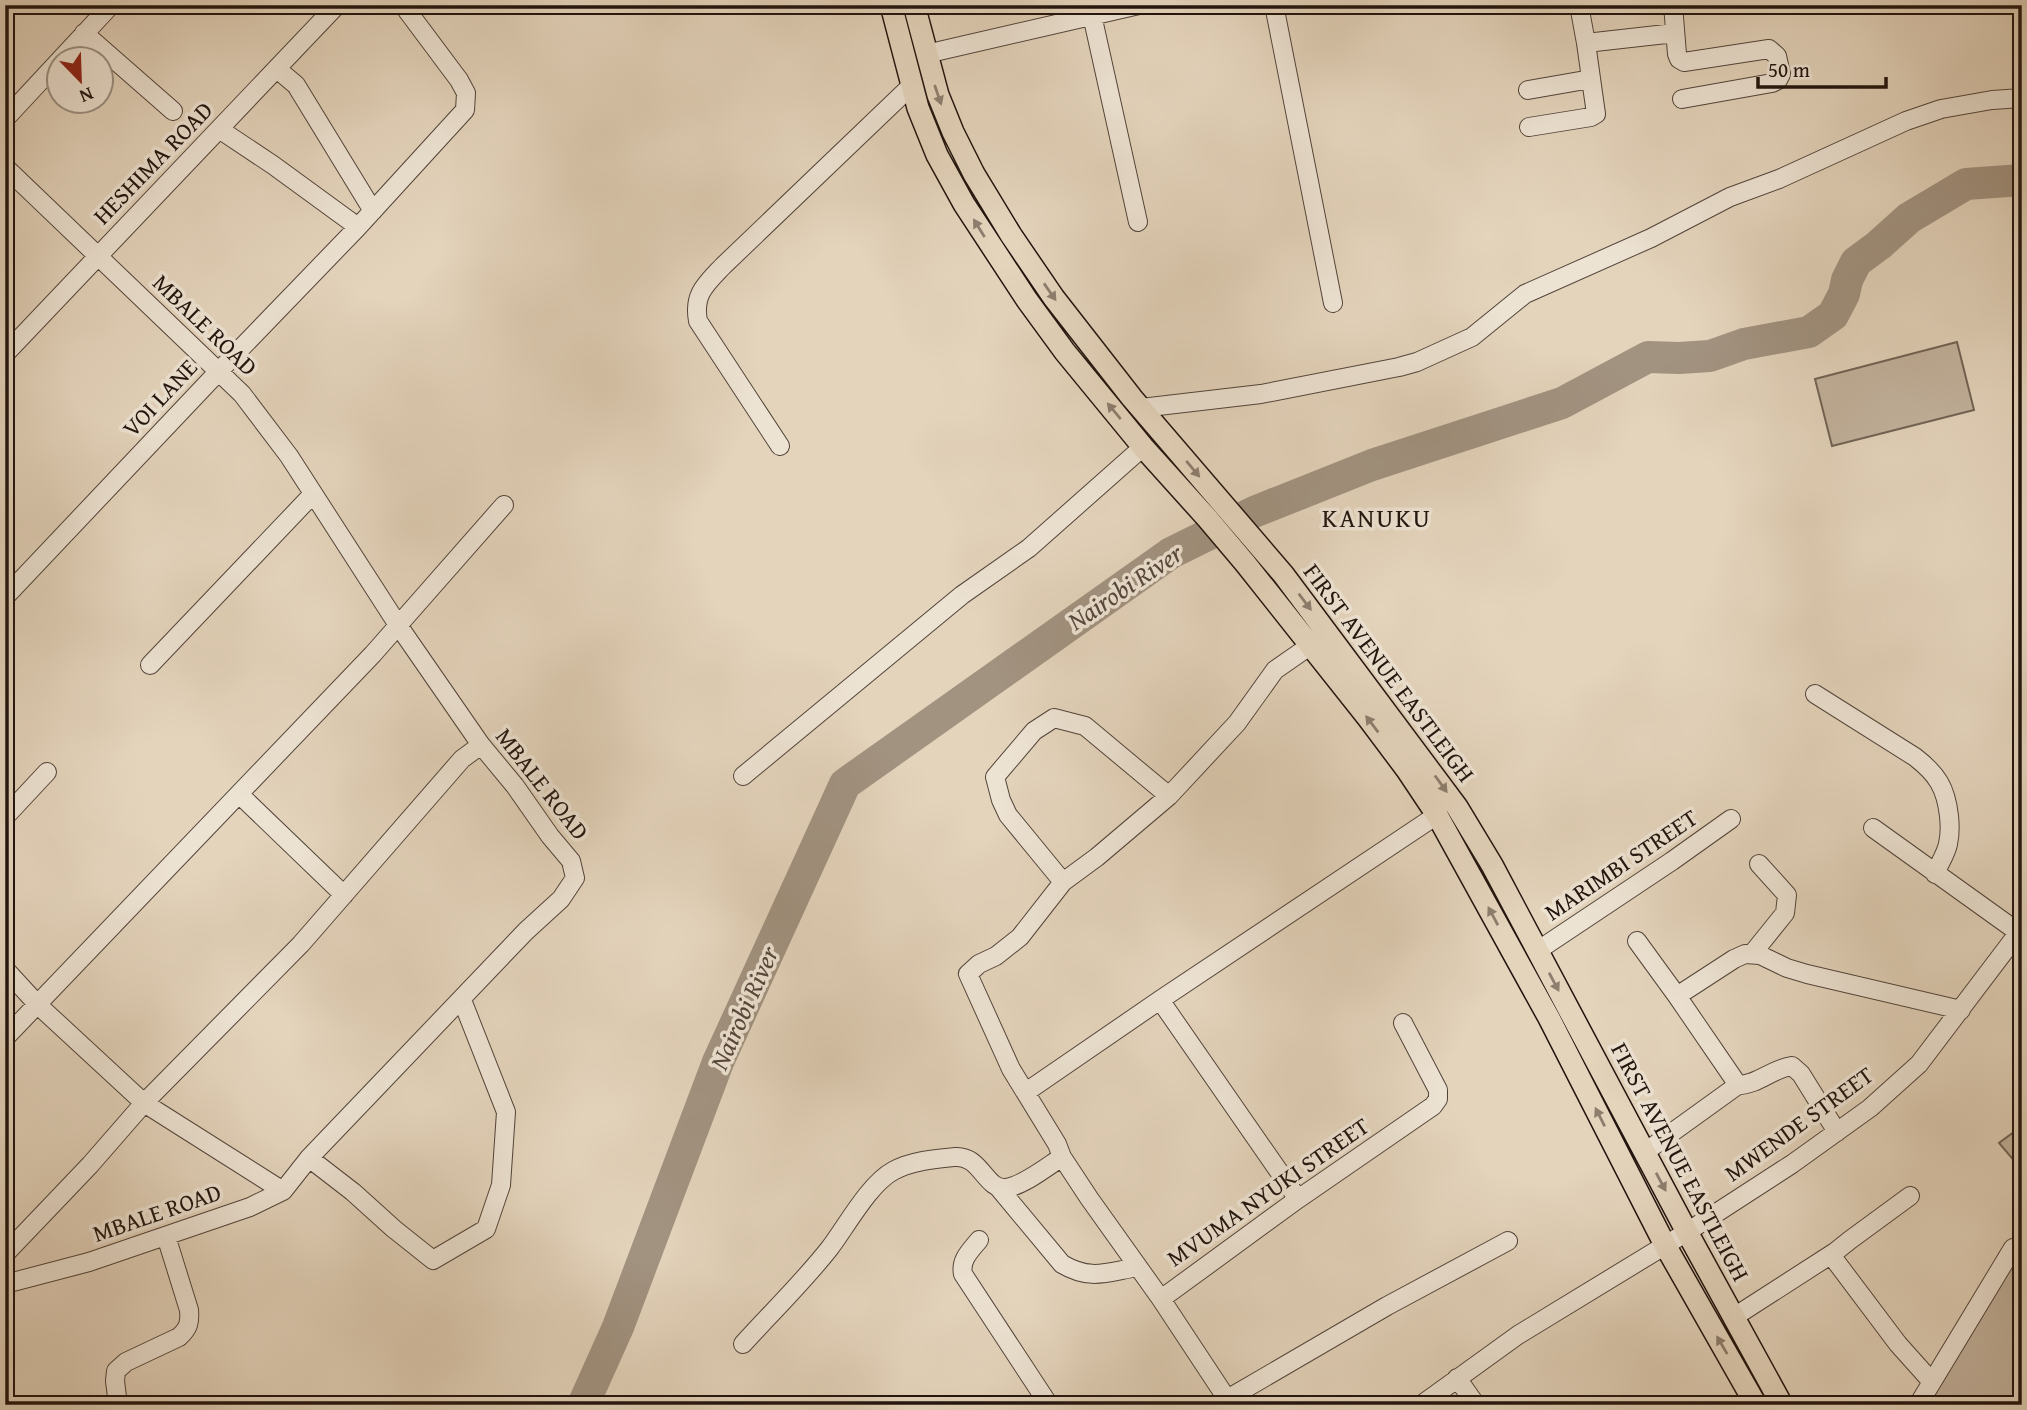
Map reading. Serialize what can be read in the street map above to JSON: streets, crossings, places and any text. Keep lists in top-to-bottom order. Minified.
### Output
{"streets":{"main road":["FIRST AVENUE EASTLEIGH"],"street":["HESHIMA ROAD","MBALE ROAD","VOI LANE","MARIMBI STREET","MWENDE STREET","MVUMA NYUKI STREET"]},"crossings":[["HESHIMA ROAD","MBALE ROAD"],["MBALE ROAD","VOI LANE"],["FIRST AVENUE EASTLEIGH","MARIMBI STREET"],["FIRST AVENUE EASTLEIGH","MWENDE STREET"]],"districts":["KANUKU"],"water":["Nairobi River"],"scale_bar":"50 m","north":"bottom right"}
